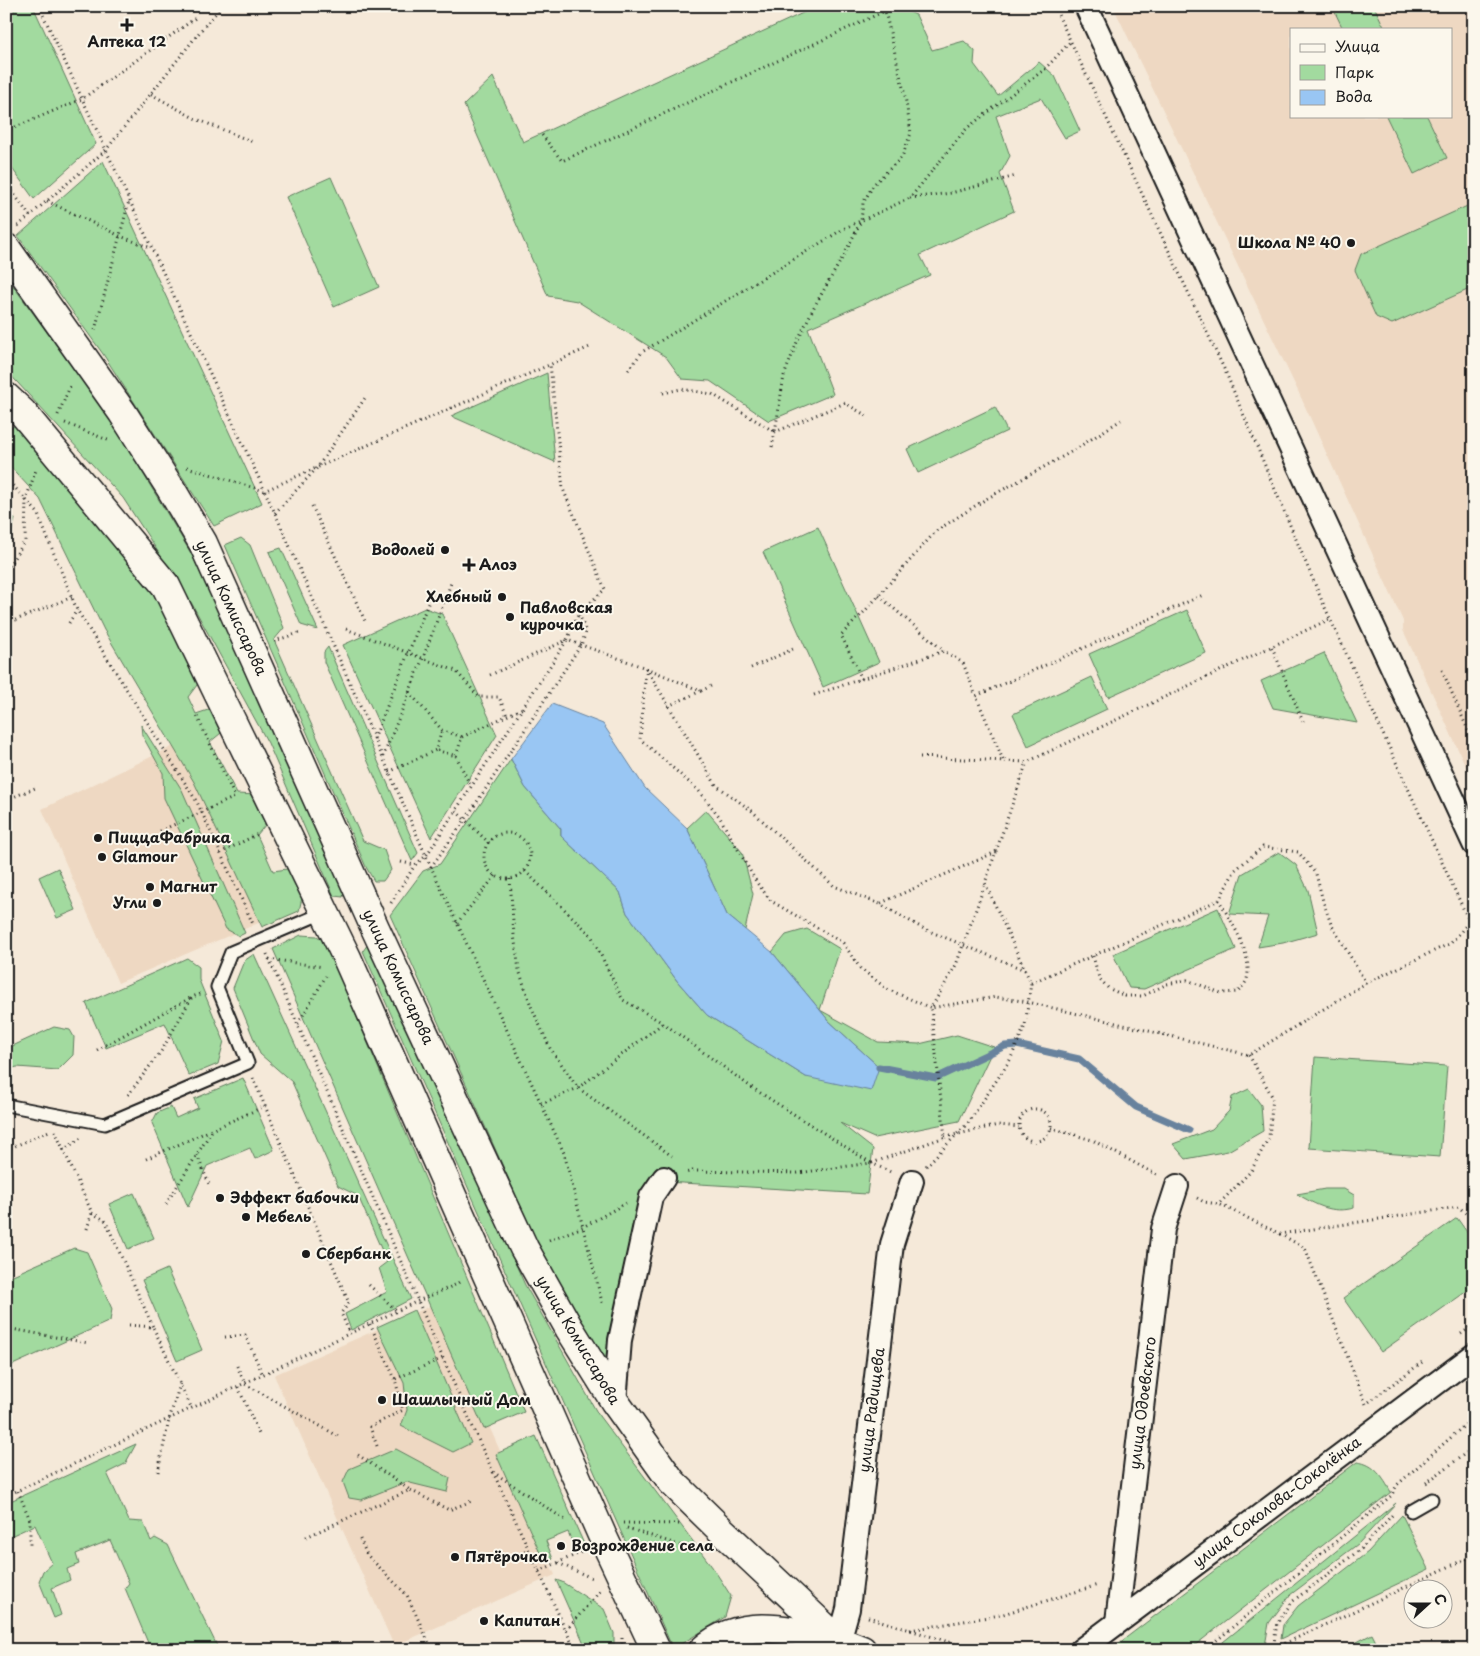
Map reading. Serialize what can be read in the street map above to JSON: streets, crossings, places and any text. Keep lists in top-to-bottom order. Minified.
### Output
{"streets":{"main road":["улица Комиссарова"],"street":["улица Одоевского","улица Радищева","улица Соколова-Соколёнка"]},"crossings":[["улица Комиссарова","улица Радищева"],["улица Одоевского","улица Соколова-Соколёнка"]],"places":{"health":["Аптека 12","Алоэ"],"other":["Школа № 40","Водолей","Хлебный","Павловская курочка","ПиццаФабрика","Glamour","Магнит","Угли","Эффект бабочки","Мебель","Сбербанк","Шашлычный Дом","Возрождение села","Пятёрочка","Капитан"]},"legend":["Улица","Парк","Вода"],"north":"right"}
